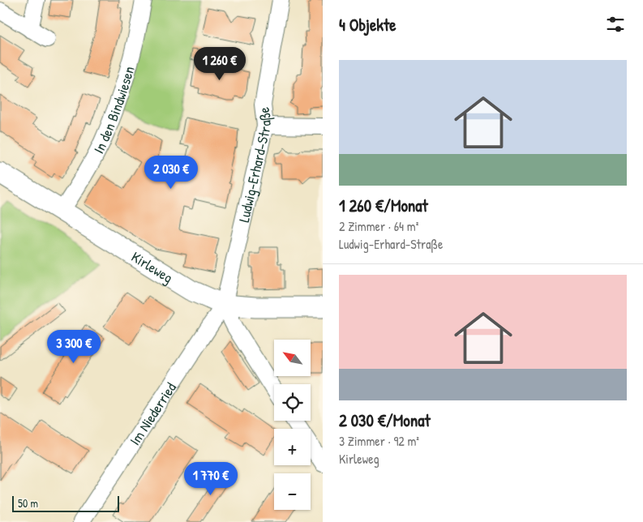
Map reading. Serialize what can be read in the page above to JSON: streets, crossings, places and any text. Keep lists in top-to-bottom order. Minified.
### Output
{"streets":{"street":["In den Bindwiesen","Ludwig-Erhard-Straße","Kirleweg","Im Niederried"]},"crossings":[["In den Bindwiesen","Kirleweg"],["Ludwig-Erhard-Straße","Kirleweg"],["Ludwig-Erhard-Straße","Im Niederried"],["Kirleweg","Im Niederried"]],"scale_bar":"50 m","north":"top left","page":{"heading":"4 Objekte","price":["1 260 €","2 030 €","3 300 €","1 770 €"],"list":[{"name":"1 260 €/Monat","note":"2 Zimmer · 64 m² · Ludwig-Erhard-Straße"},{"name":"2 030 €/Monat","note":"3 Zimmer · 92 m² · Kirleweg"}],"map_buttons":["+","−"],"scale":"50 m"}}
